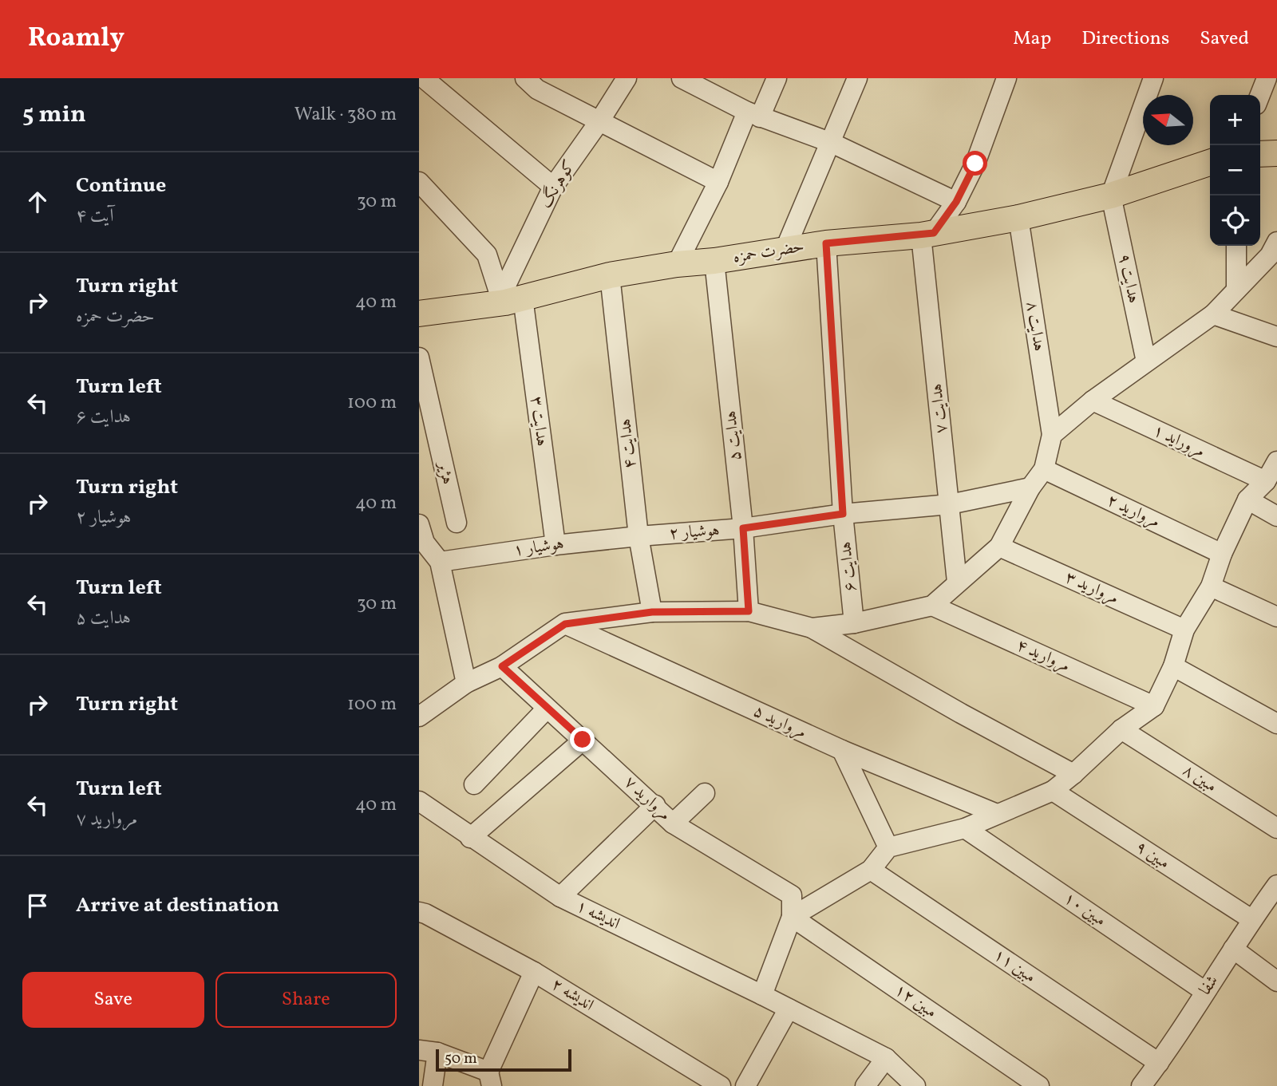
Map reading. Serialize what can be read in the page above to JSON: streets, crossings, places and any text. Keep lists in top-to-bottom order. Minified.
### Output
{"streets":{"main road":["حضرت حمزه"],"street":["کوهرنگ","هدایت ۹","هدایت ۸","هدایت ۷","هدایت ۳","هدایت ۵","مروراید ۱","هدایت ۴","هژیر","مروارید ۲","هوشیار ۲","هوشیار ۱","هدایت ۶","مروارید ۳","مروارید ۴","مروارید ۵","مبین ۸","مروارید ۷","مبین ۹","مبین ۱۰","اندیشه ۱","مبین ۱۱","شفا","اندیشه ۲","مبین ۱۲"]},"crossings":[["کوهرنگ","حضرت حمزه"],["کوهرنگ","هدایت ۳"],["حضرت حمزه","هدایت ۹"],["حضرت حمزه","هدایت ۸"],["حضرت حمزه","هدایت ۷"],["حضرت حمزه","هدایت ۳"],["حضرت حمزه","هدایت ۵"],["حضرت حمزه","هدایت ۴"],["حضرت حمزه","هدایت ۶"],["هدایت ۷","هوشیار ۲"],["هدایت ۳","هوشیار ۱"],["هدایت ۵","هوشیار ۲"],["هدایت ۴","هوشیار ۲"],["هدایت ۴","هوشیار ۱"],["هوشیار ۲","هوشیار ۱"],["هوشیار ۲","هدایت ۶"],["مروارید ۷","مبین ۱۲"],["مبین ۹","شفا"],["مبین ۱۰","شفا"],["مبین ۱۱","شفا"]],"scale_bar":"50 m","north":"left","page":{"header":"Roamly","nav":["Map","Directions","Saved"],"heading":["5 min","Walk · 380 m"],"map_buttons":["+","−"],"list":[["Continue","آیت ۴","30 m"],["Turn right","حضرت حمزه","40 m"],["Turn left","هدایت ۶","100 m"],["Turn right","هوشیار ۲","40 m"],["Turn left","هدایت ۵","30 m"],["Turn right","100 m"],["Turn left","مروارید ۷","40 m"],"Arrive at destination"],"buttons":["Save","Share"],"scale":"50 m"}}
